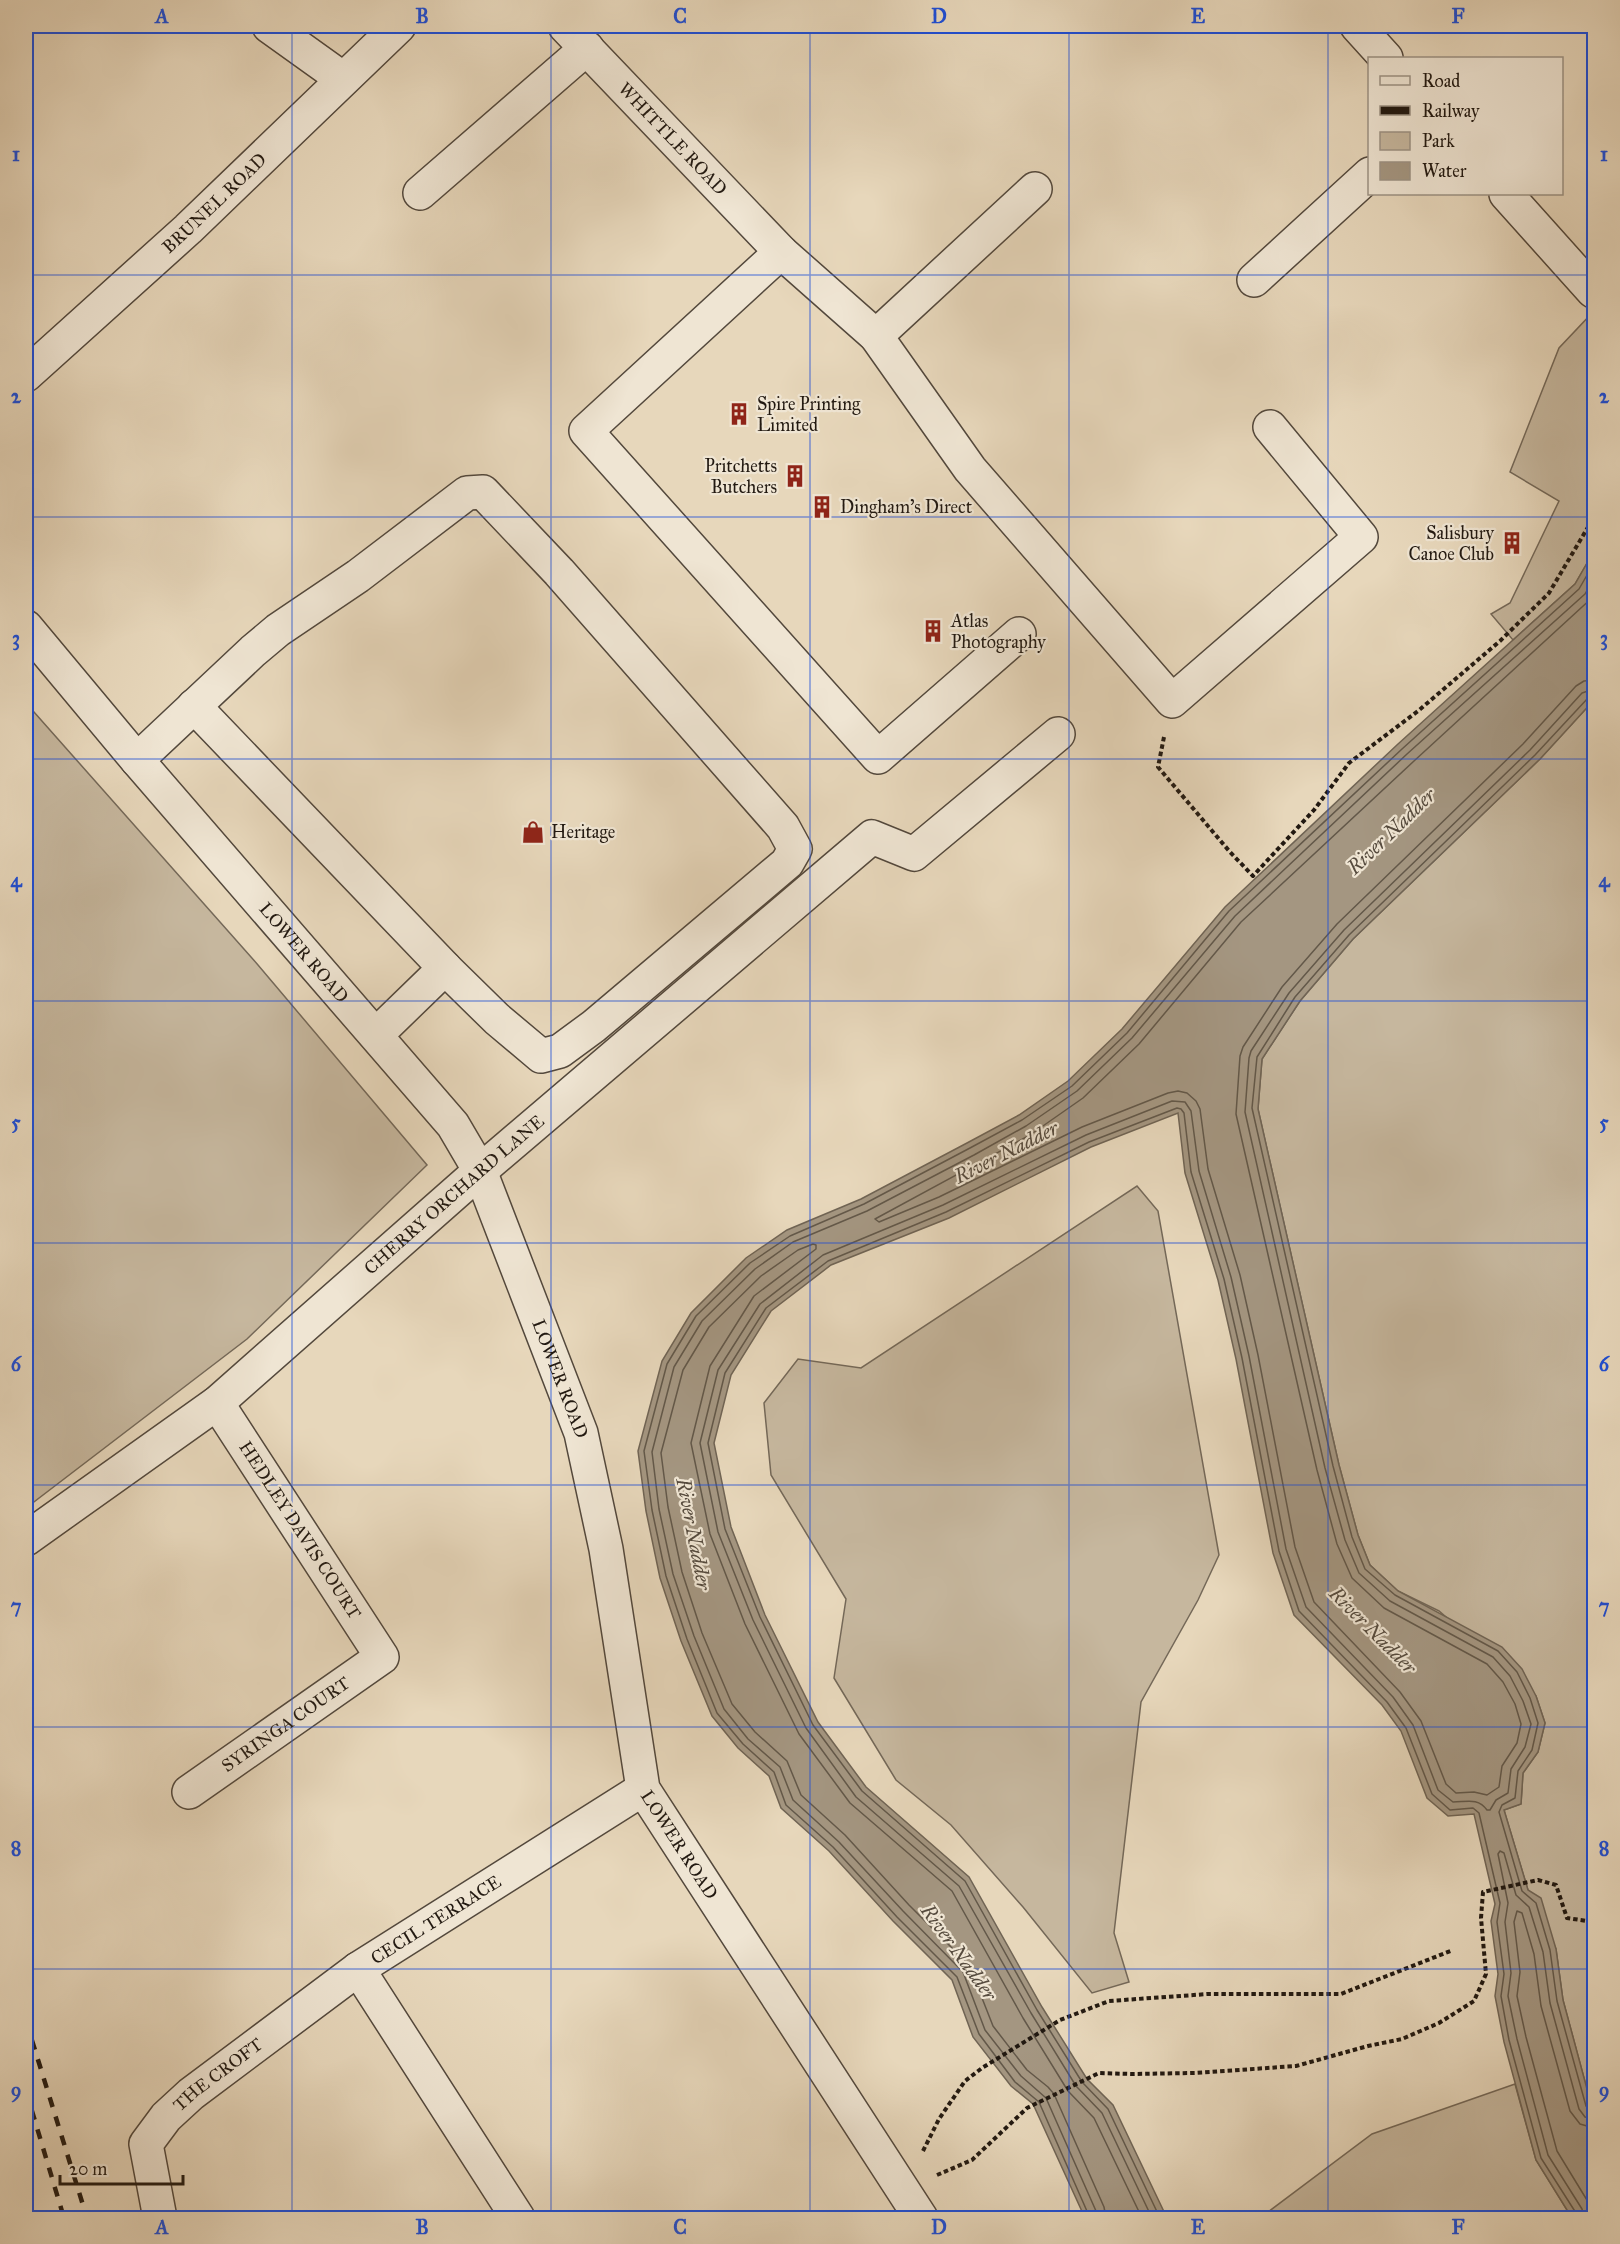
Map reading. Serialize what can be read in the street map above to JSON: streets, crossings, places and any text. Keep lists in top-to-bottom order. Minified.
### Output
{"streets":{"street":["WHITTLE ROAD","BRUNEL ROAD","LOWER ROAD","CHERRY ORCHARD LANE","HEDLEY DAVIS COURT","SYRINGA COURT","CECIL TERRACE","THE CROFT"]},"crossings":[["LOWER ROAD","CHERRY ORCHARD LANE"],["LOWER ROAD","CECIL TERRACE"],["CHERRY ORCHARD LANE","HEDLEY DAVIS COURT"],["HEDLEY DAVIS COURT","SYRINGA COURT"],["CECIL TERRACE","THE CROFT"]],"water":["River Nadder"],"places":{"building":["Spire Printing Limited","Pritchetts Butchers","Dingham's Direct","Salisbury Canoe Club","Atlas Photography"],"shop":["Heritage"]},"legend":["Road","Railway","Park","Water"],"scale_bar":"20 m","grid":{"columns":["A","B","C","D","E","F"],"rows":["1","2","3","4","5","6","7","8","9"]}}
